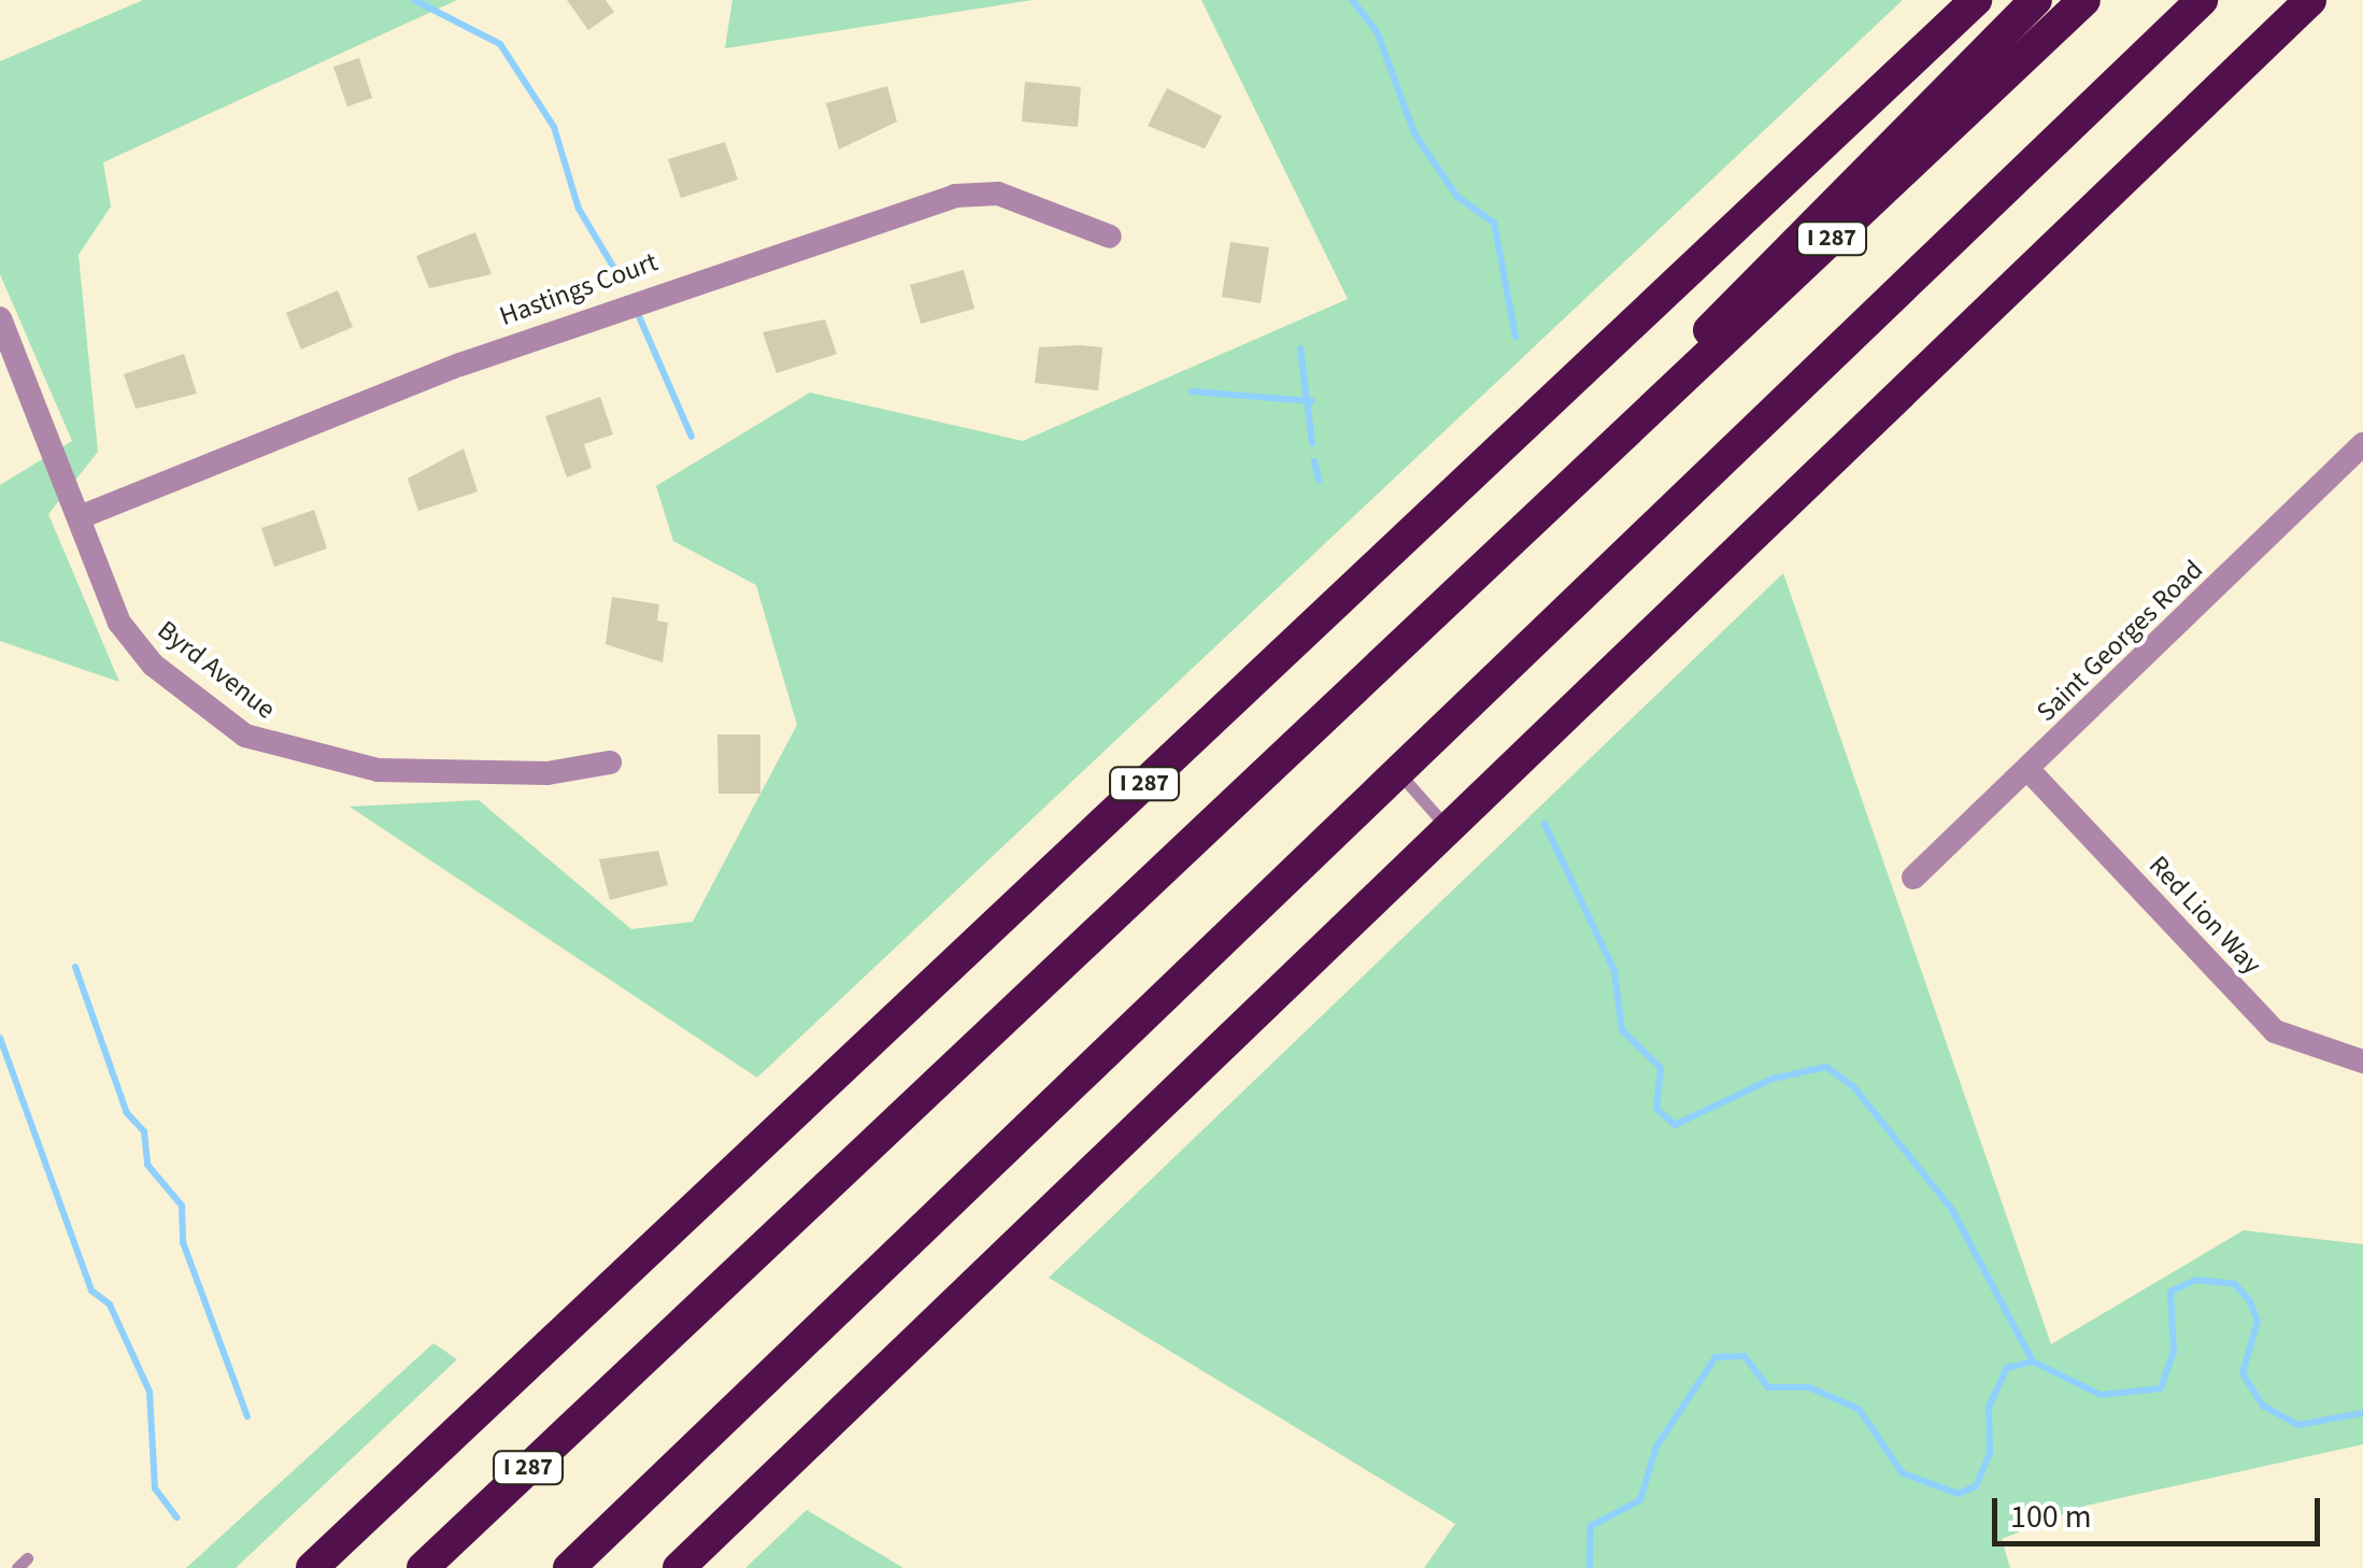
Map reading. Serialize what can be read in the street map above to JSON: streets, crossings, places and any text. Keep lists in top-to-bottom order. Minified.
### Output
{"streets":{"highway":["I 287"],"street":["Hastings Court","Saint Georges Road","Byrd Avenue","Red Lion Way"]},"crossings":[["Hastings Court","Byrd Avenue"],["Saint Georges Road","Red Lion Way"]],"scale_bar":"100 m"}
